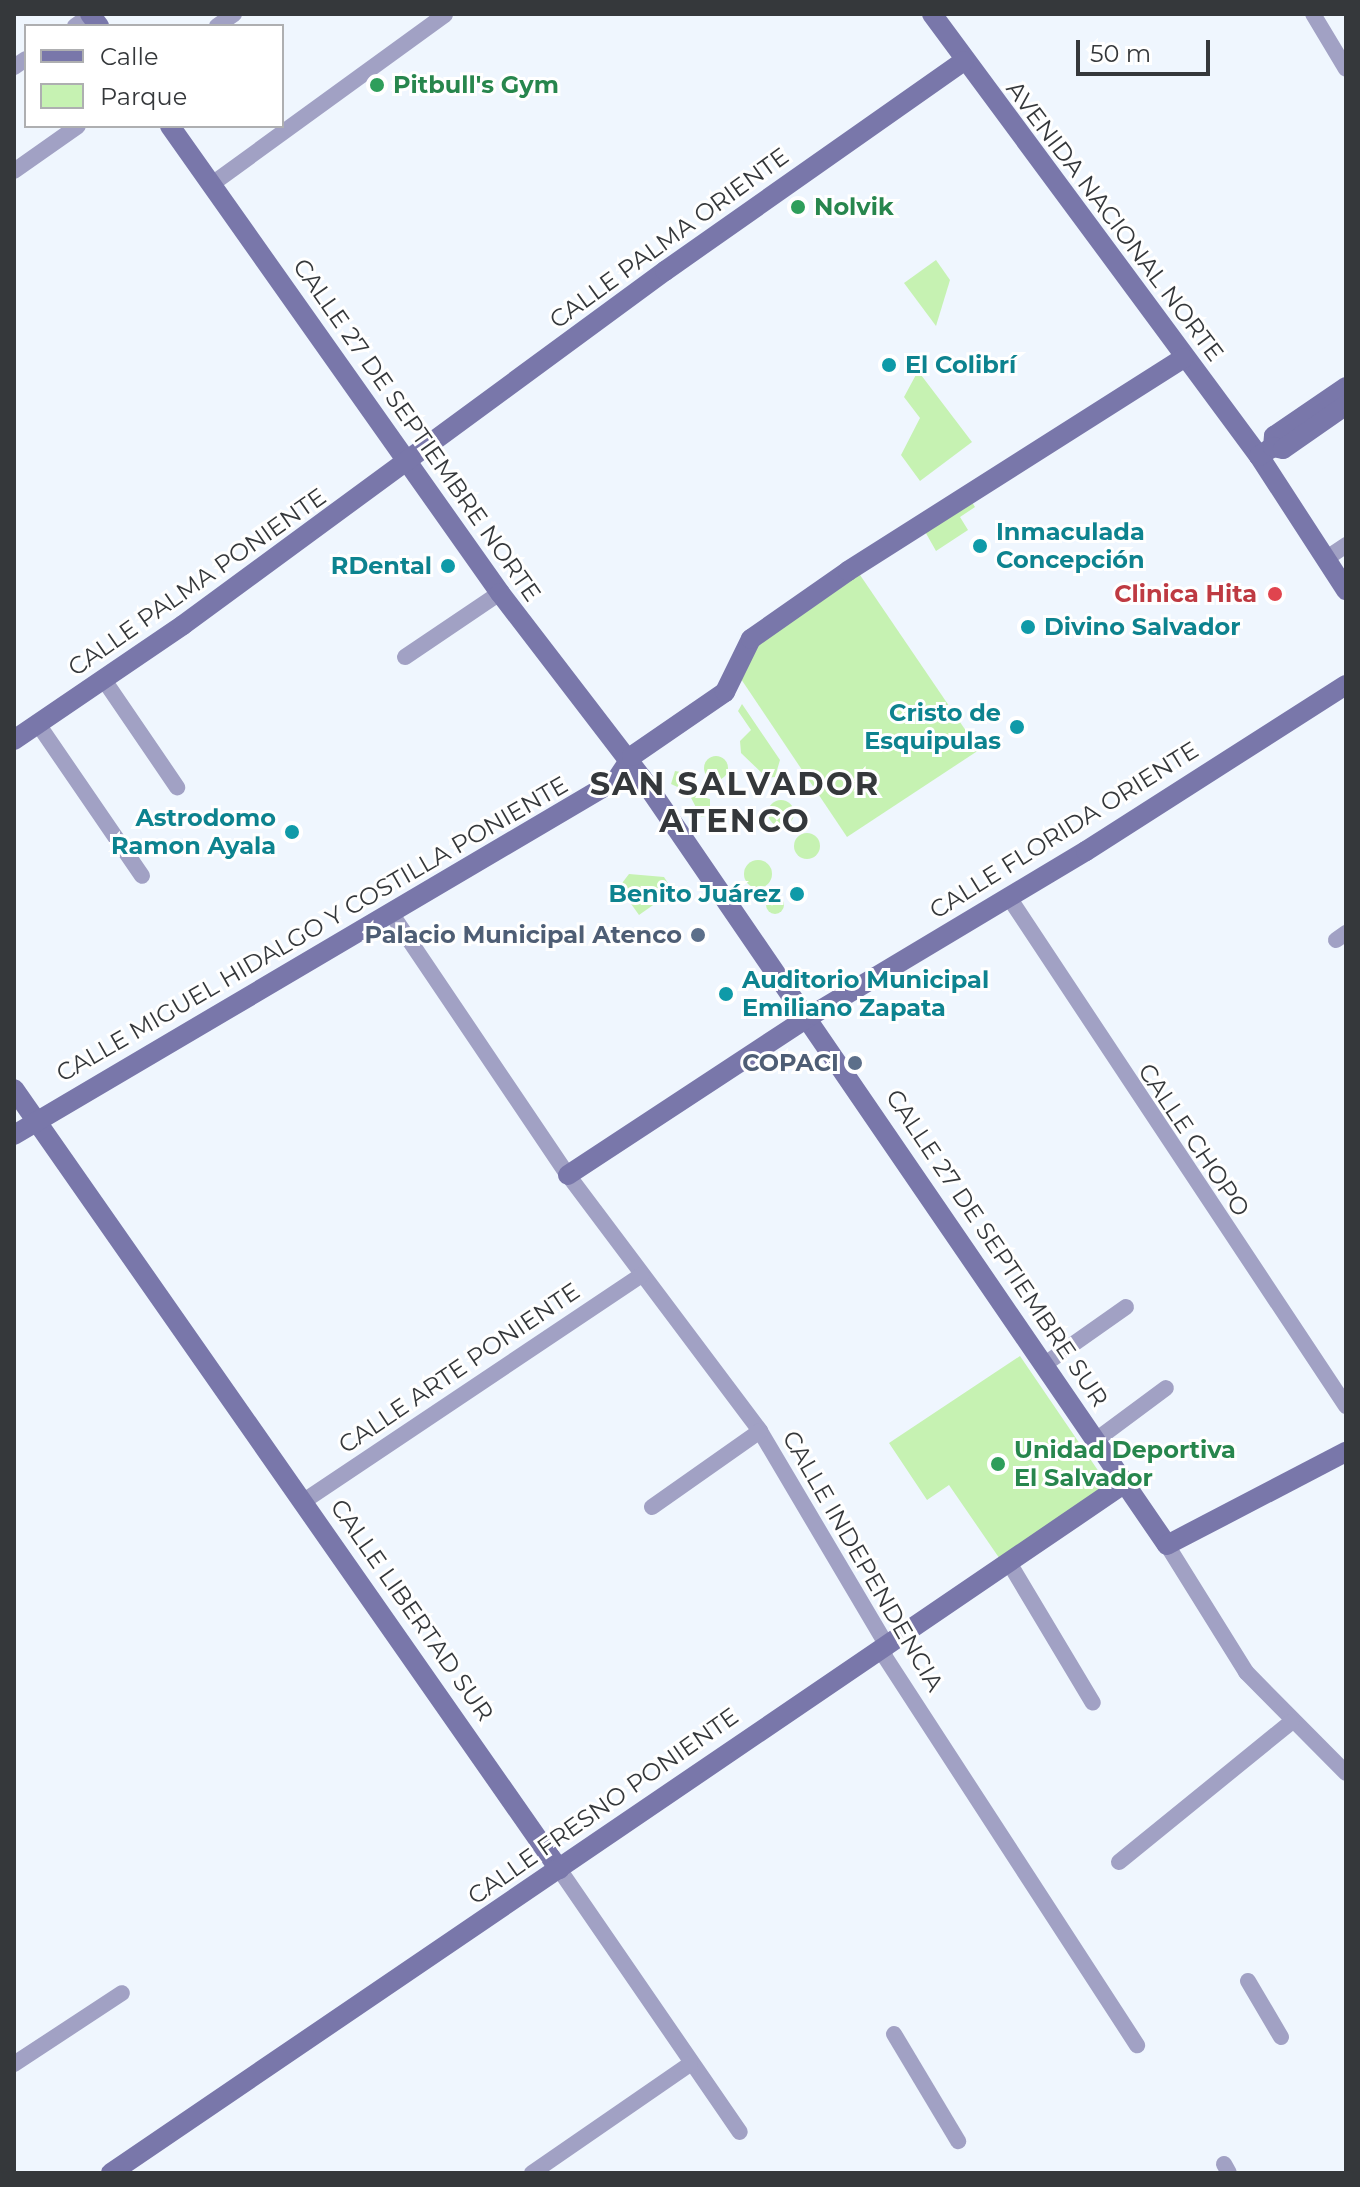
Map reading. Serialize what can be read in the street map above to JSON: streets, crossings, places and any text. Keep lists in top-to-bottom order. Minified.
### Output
{"streets":{"street":["AVENIDA NACIONAL NORTE","CALLE PALMA ORIENTE","CALLE 27 DE SEPTIEMBRE NORTE","CALLE PALMA PONIENTE","CALLE FLORIDA ORIENTE","CALLE MIGUEL HIDALGO Y COSTILLA PONIENTE","CALLE CHOPO","CALLE 27 DE SEPTIEMBRE SUR","CALLE ARTE PONIENTE","CALLE INDEPENDENCIA","CALLE LIBERTAD SUR","CALLE FRESNO PONIENTE"]},"crossings":[["AVENIDA NACIONAL NORTE","CALLE PALMA ORIENTE"],["AVENIDA NACIONAL NORTE","CALLE MIGUEL HIDALGO Y COSTILLA PONIENTE"],["CALLE PALMA ORIENTE","CALLE 27 DE SEPTIEMBRE NORTE"],["CALLE PALMA ORIENTE","CALLE PALMA PONIENTE"],["CALLE 27 DE SEPTIEMBRE NORTE","CALLE PALMA PONIENTE"],["CALLE 27 DE SEPTIEMBRE NORTE","CALLE FLORIDA ORIENTE"],["CALLE 27 DE SEPTIEMBRE NORTE","CALLE MIGUEL HIDALGO Y COSTILLA PONIENTE"],["CALLE 27 DE SEPTIEMBRE NORTE","CALLE 27 DE SEPTIEMBRE SUR"],["CALLE FLORIDA ORIENTE","CALLE CHOPO"],["CALLE FLORIDA ORIENTE","CALLE 27 DE SEPTIEMBRE SUR"],["CALLE FLORIDA ORIENTE","CALLE INDEPENDENCIA"],["CALLE MIGUEL HIDALGO Y COSTILLA PONIENTE","CALLE INDEPENDENCIA"],["CALLE MIGUEL HIDALGO Y COSTILLA PONIENTE","CALLE LIBERTAD SUR"],["CALLE 27 DE SEPTIEMBRE SUR","CALLE FRESNO PONIENTE"],["CALLE ARTE PONIENTE","CALLE INDEPENDENCIA"],["CALLE ARTE PONIENTE","CALLE LIBERTAD SUR"],["CALLE INDEPENDENCIA","CALLE FRESNO PONIENTE"],["CALLE LIBERTAD SUR","CALLE FRESNO PONIENTE"]],"districts":["SAN SALVADOR ATENCO"],"places":["Pitbull's Gym","Nolvik","El Colibrí","Inmaculada Concepción","RDental","Clinica Hita","Divino Salvador","Cristo de Esquipulas","Astrodomo Ramon Ayala","Benito Juárez","Palacio Municipal Atenco","Auditorio Municipal Emiliano Zapata","COPACI","Unidad Deportiva El Salvador"],"legend":["Calle","Parque"],"scale_bar":"50 m"}
